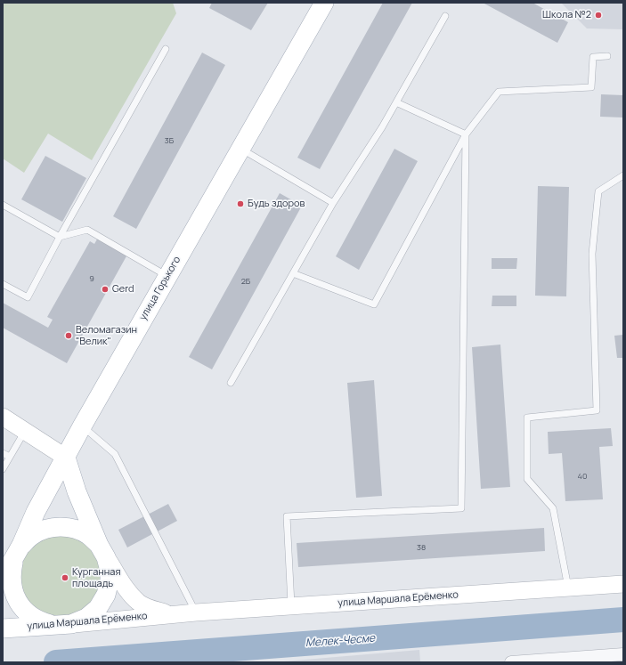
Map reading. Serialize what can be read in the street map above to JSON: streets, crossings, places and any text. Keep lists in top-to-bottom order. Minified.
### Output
{"streets":{"main road":["улица Горького","улица Маршала Ерёменко"]},"crossings":[["улица Горького","улица Маршала Ерёменко"]],"water":["Мелек-Чесме"],"places":["Школа №2","Будь здоров","Gerd","Веломагазин \"Велик\"","Курганная площадь"],"house_numbers":["3Б","9","2Б","40","38"]}
